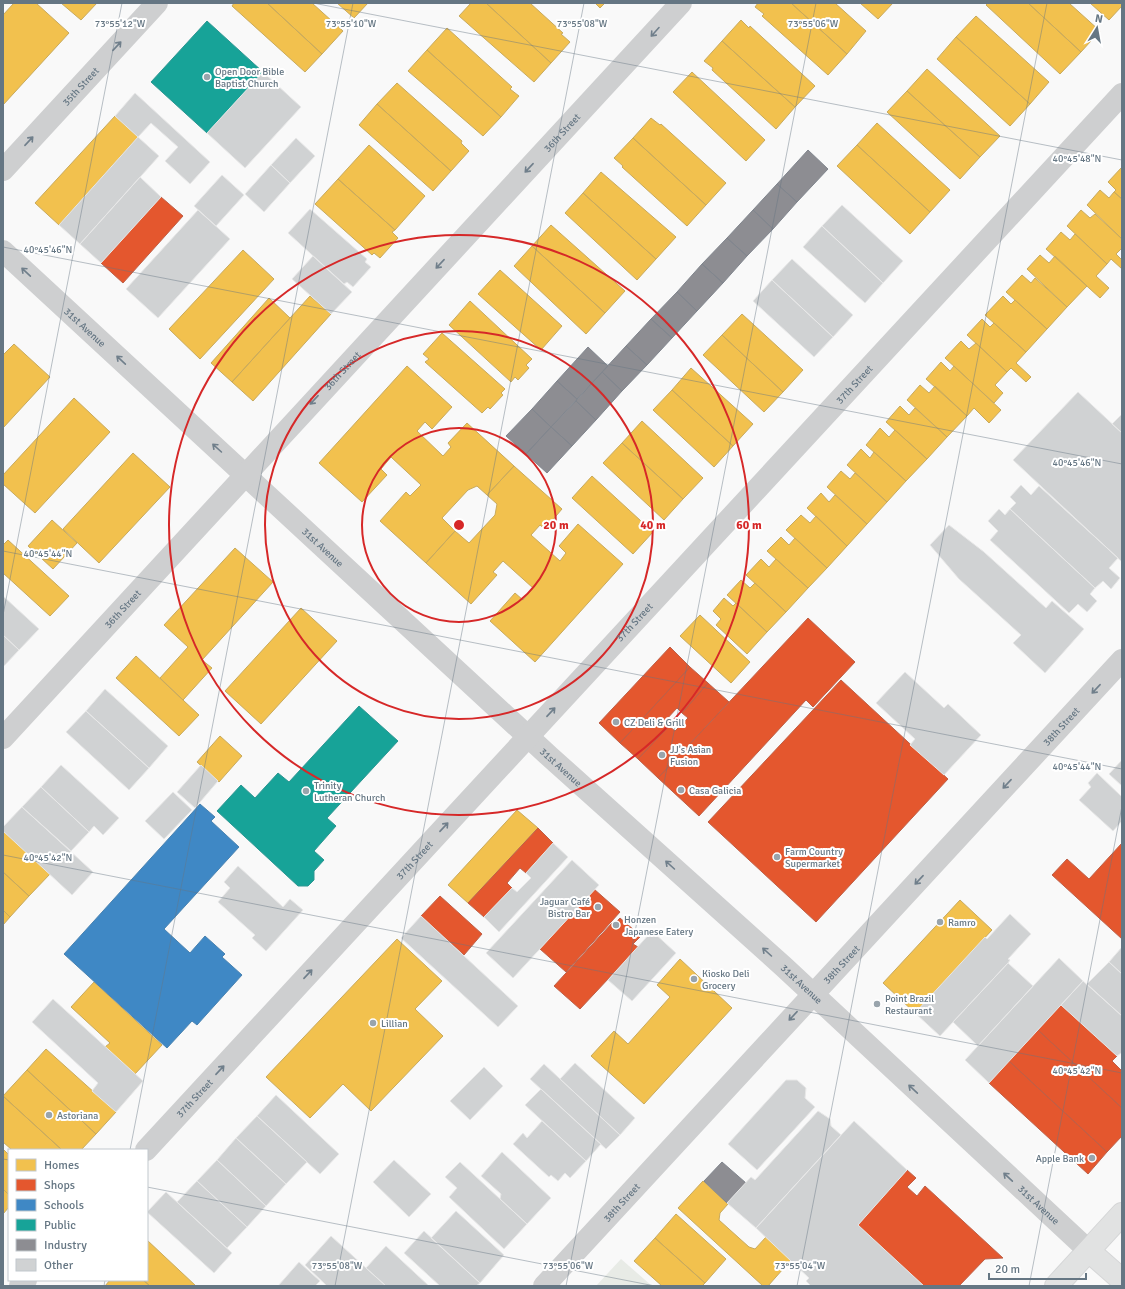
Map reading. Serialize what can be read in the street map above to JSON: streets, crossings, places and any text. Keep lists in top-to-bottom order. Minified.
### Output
{"streets":{"street":["35th Street","36th Street","31st Avenue","37th Street","38th Street"]},"crossings":[["36th Street","31st Avenue"],["31st Avenue","37th Street"],["31st Avenue","38th Street"]],"one_way":["35th Street","36th Street","31st Avenue","37th Street","38th Street"],"places":["Open Door Bible Baptist Church","CZ Deli & Grill","JJ's Asian Fusion","Casa Galicia","Trinity Lutheran Church","Farm Country Supermarket","Jaguar Café Bistro Bar","Ramro","Honzen Japanese Eatery","Kiosko Deli Grocery","Point Brazil Restaurant","Lillian","Astoriana","Apple Bank"],"legend":["Homes","Shops","Schools","Public","Industry","Other"],"scale_bar":"20 m","north":"top","coordinates":["73°55'12\"W","73°55'10\"W","73°55'08\"W","73°55'06\"W","40°45'48\"N","40°45'46\"N","40°45'44\"N","40°45'42\"N","73°55'04\"W"],"rings":["20 m","40 m","60 m"]}
